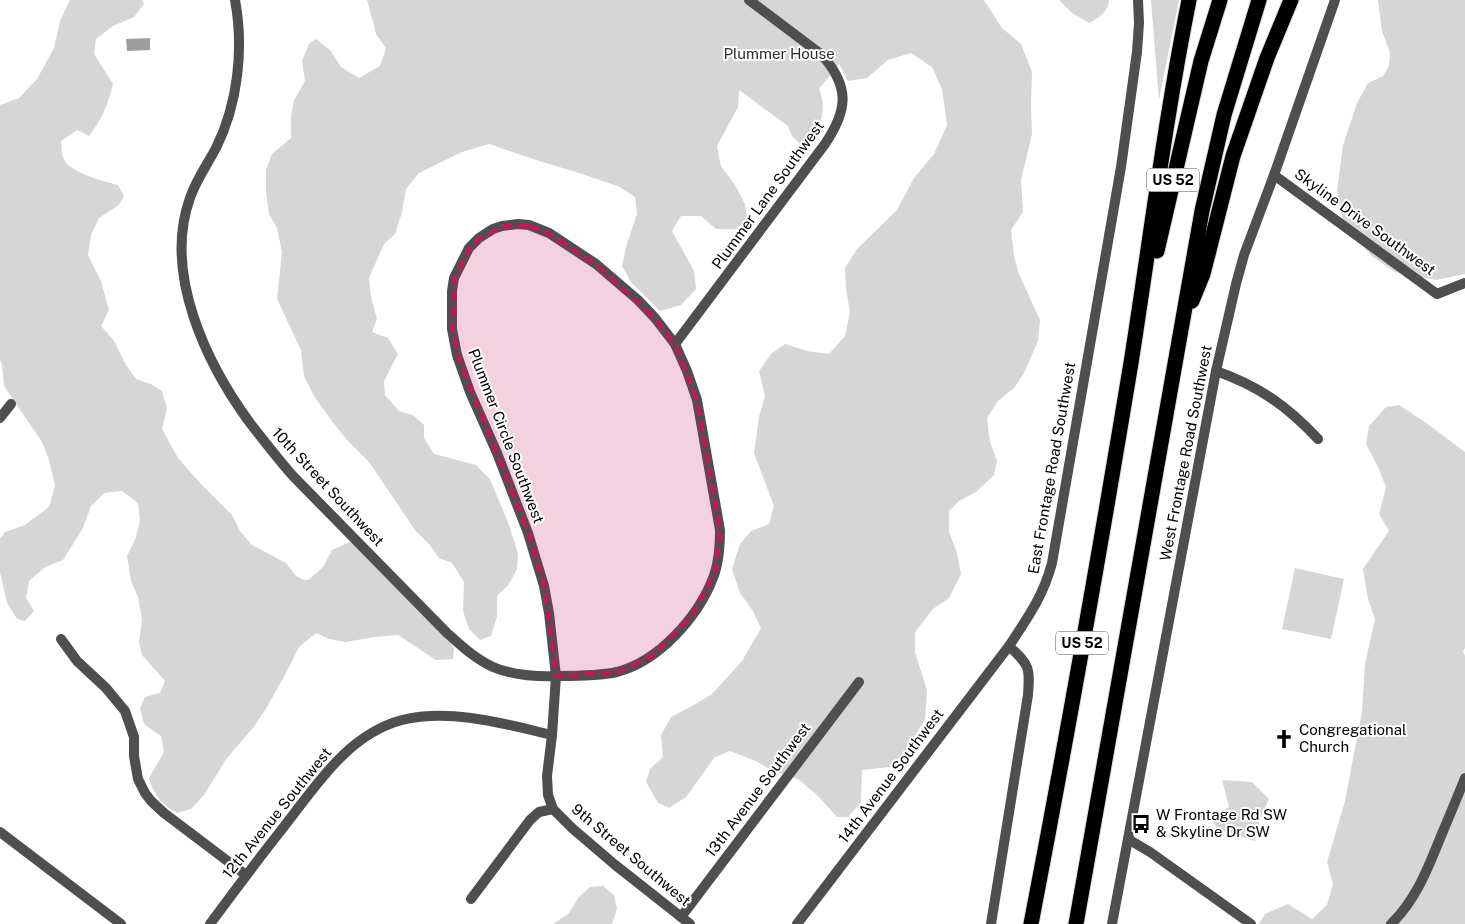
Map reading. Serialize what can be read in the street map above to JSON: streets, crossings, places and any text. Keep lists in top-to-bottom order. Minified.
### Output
{"streets":{"highway":["US 52"],"street":["Plummer Lane Southwest","Skyline Drive Southwest","Plummer Circle Southwest","West Frontage Road Southwest","East Frontage Road Southwest","10th Street Southwest","14th Avenue Southwest","13th Avenue Southwest","12th Avenue Southwest","9th Street Southwest"]},"crossings":[["Plummer Lane Southwest","Plummer Circle Southwest"],["Skyline Drive Southwest","West Frontage Road Southwest"],["Plummer Circle Southwest","10th Street Southwest"],["Plummer Circle Southwest","12th Avenue Southwest"],["Plummer Circle Southwest","9th Street Southwest"],["East Frontage Road Southwest","14th Avenue Southwest"],["13th Avenue Southwest","9th Street Southwest"]],"parks":["Plummer House"],"places":{"church":["Congregational Church"],"bus stop":["W Frontage Rd SW & Skyline Dr SW"]}}
